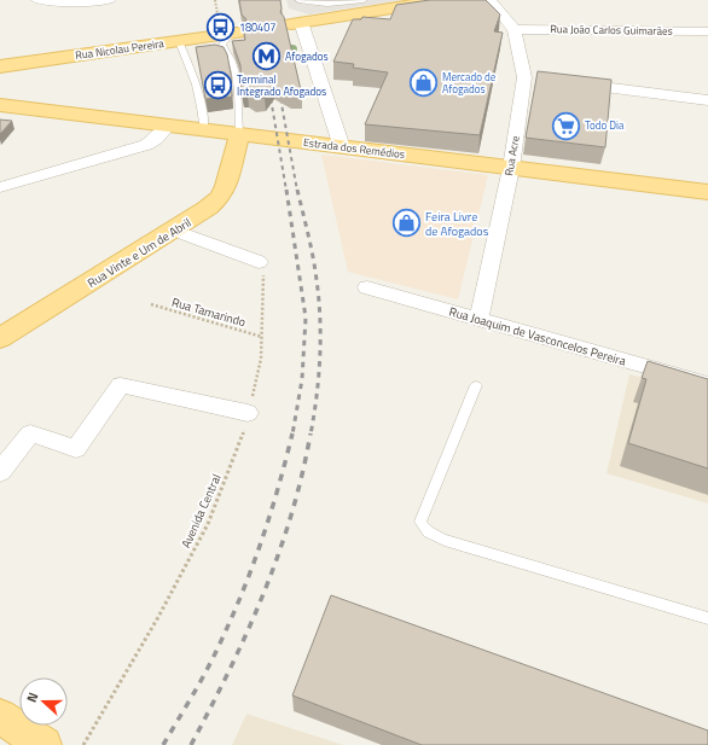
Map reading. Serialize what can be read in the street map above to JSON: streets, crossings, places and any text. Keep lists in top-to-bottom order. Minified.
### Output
{"streets":{"main road":["Rua Nicolau Pereira","Estrada dos Remédios","Rua Vinte e Um de Abril"],"street":["Rua João Carlos Guimarães","Rua Acre","Rua Joaquim de Vasconcelos Pereira"],"path":["Rua Tamarindo","Avenida Central"]},"crossings":[["Rua João Carlos Guimarães","Rua Acre"],["Estrada dos Remédios","Rua Acre"],["Estrada dos Remédios","Rua Vinte e Um de Abril"],["Rua Acre","Rua Joaquim de Vasconcelos Pereira"],["Rua Tamarindo","Avenida Central"]],"places":{"bus stop":["180407","Terminal Integrado Afogados"],"metro station":["Afogados"],"shop":["Mercado de Afogados","Feira Livre de Afogados"],"supermarket":["Todo Dia"]},"north":"left"}
